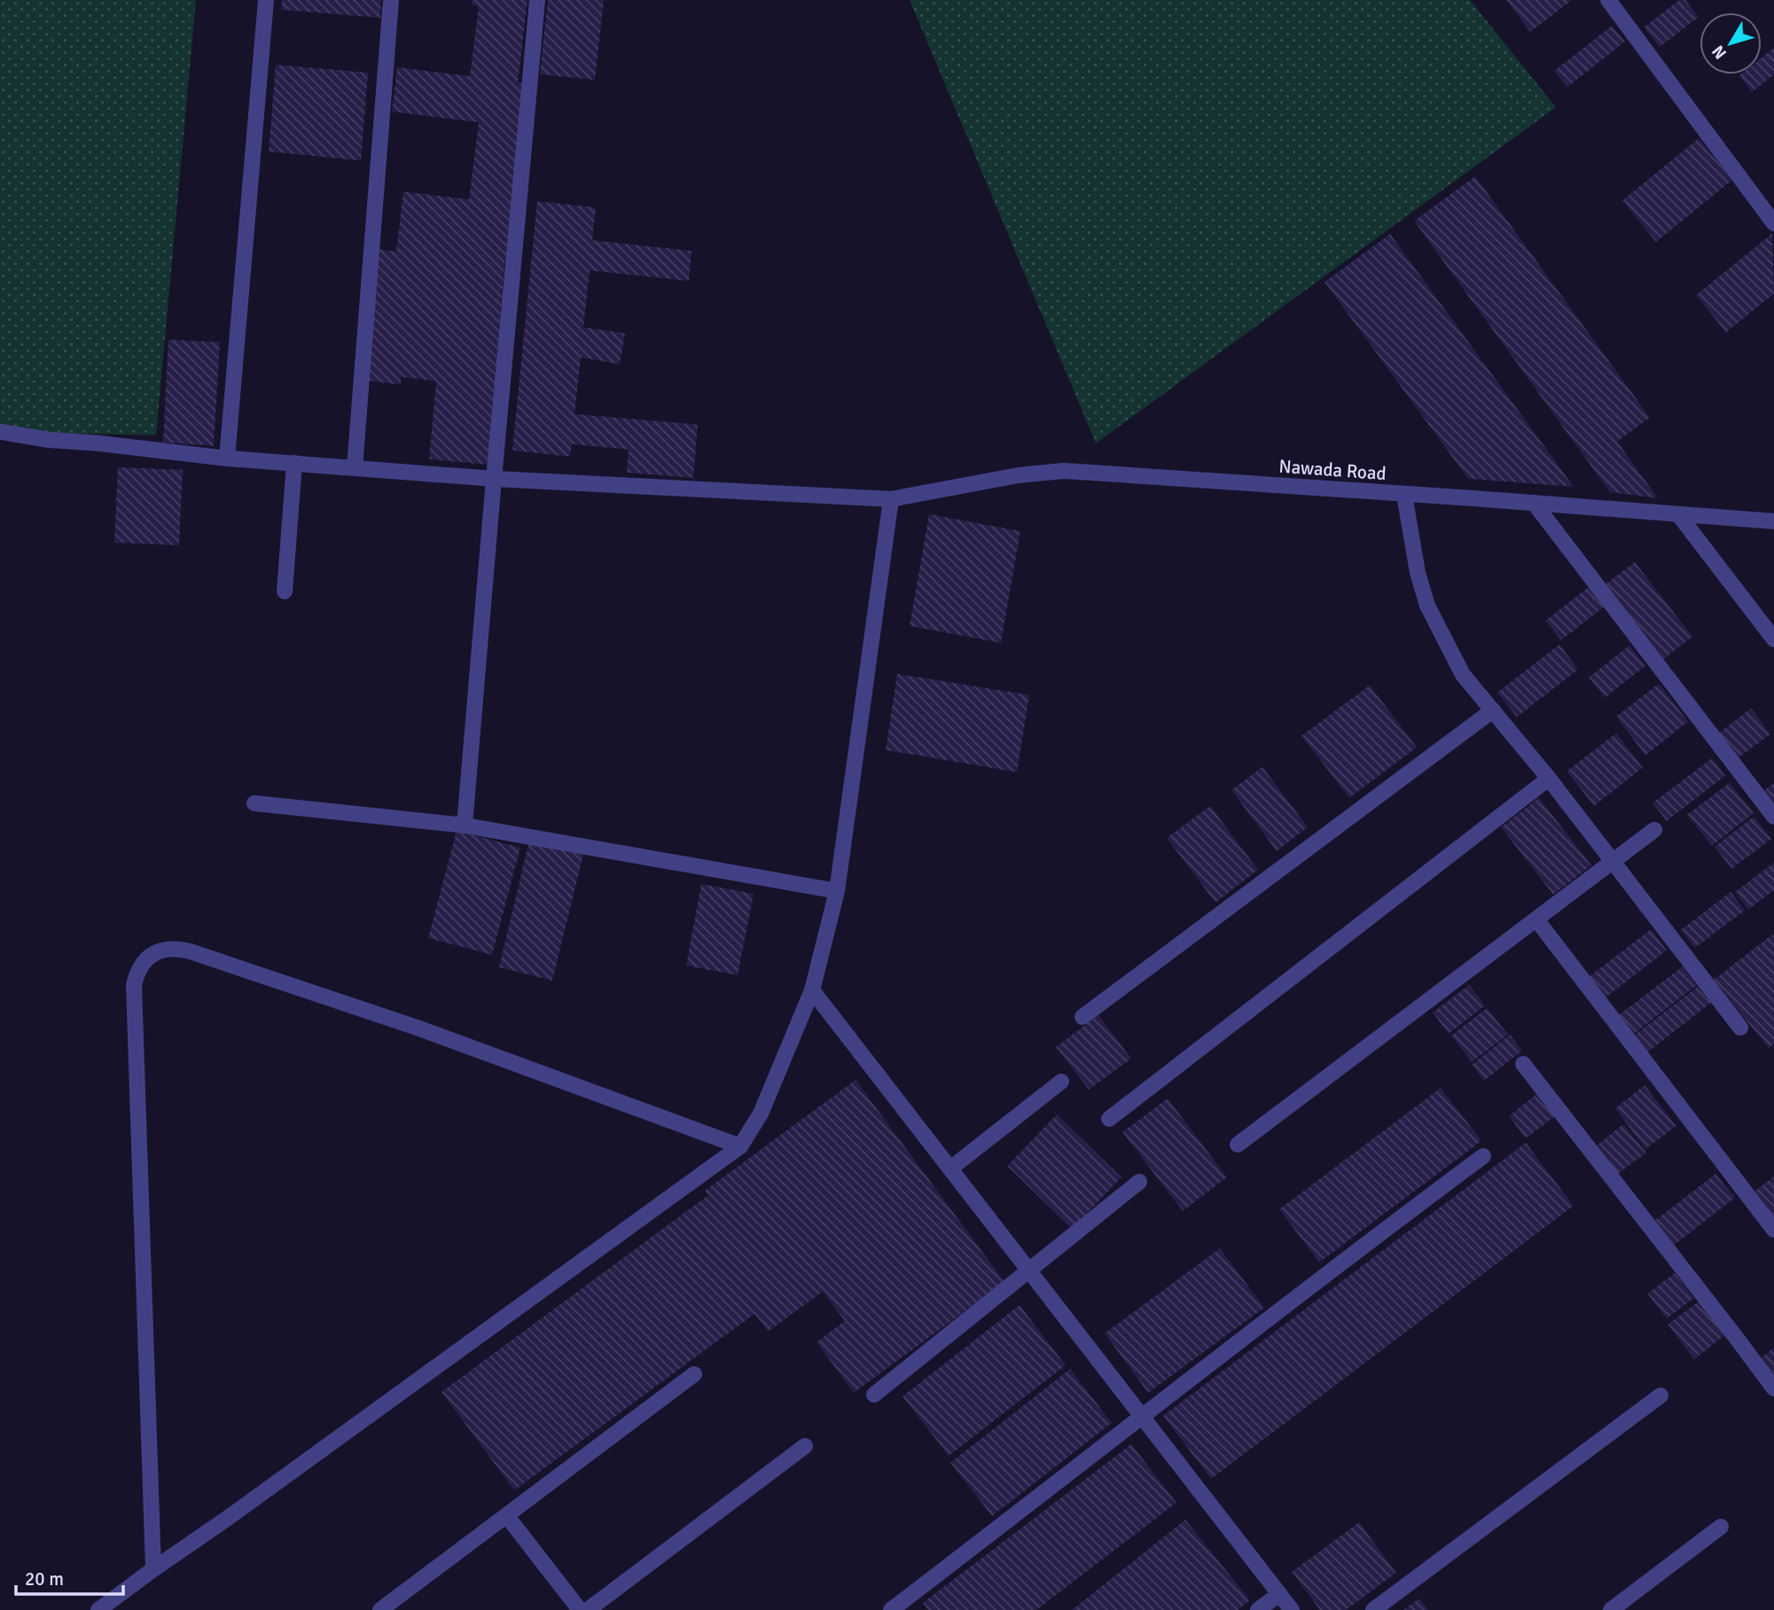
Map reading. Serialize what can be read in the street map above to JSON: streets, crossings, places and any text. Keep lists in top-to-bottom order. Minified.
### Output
{"streets":{"street":["Nawada Road"]},"scale_bar":"20 m","north":"bottom left"}
